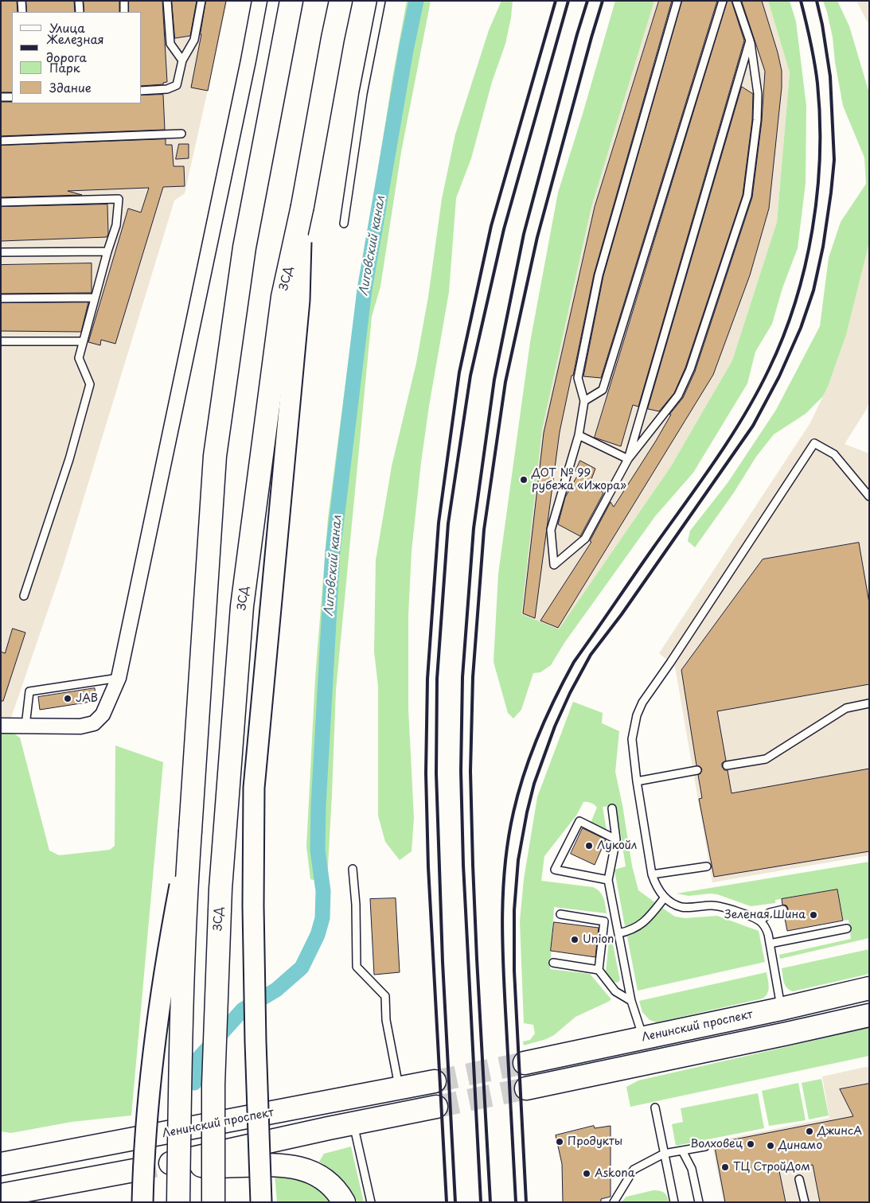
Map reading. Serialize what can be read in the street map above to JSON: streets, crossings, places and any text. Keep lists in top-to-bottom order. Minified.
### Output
{"streets":{"main road":["ЗСД","Ленинский проспект"]},"water":["Лиговский канал"],"places":["ДОТ № 99 рубежа «Ижора»","JAB","Лукойл","Зеленая Шина","Union","ДжинсА","Продукты","Волховец","Динамо","ТЦ СтройДом","Askona"],"legend":["Улица","Железная дорога","Парк","Здание"]}
